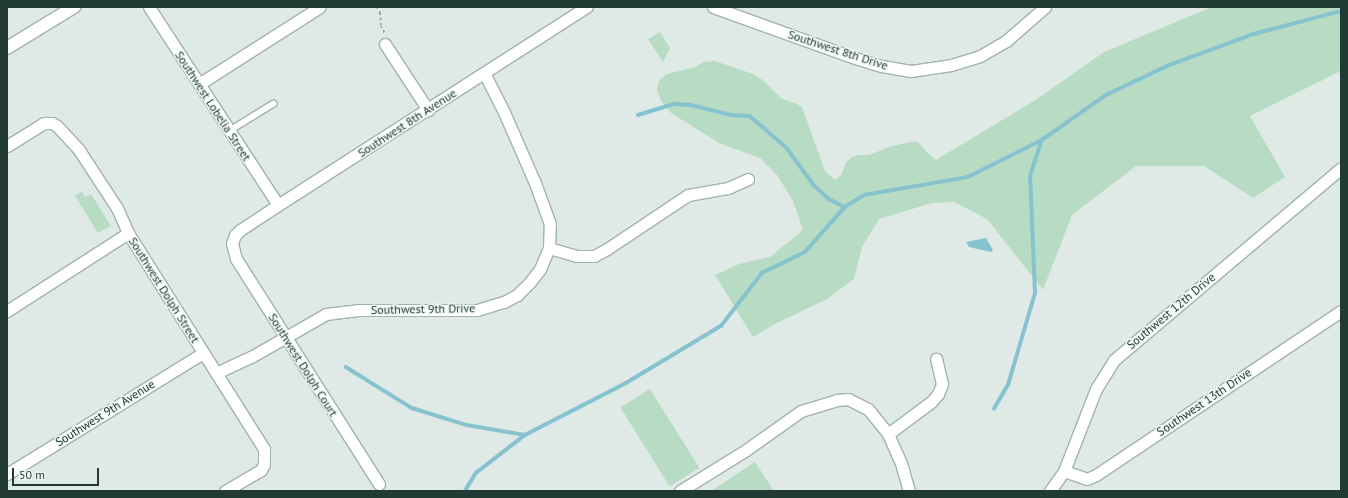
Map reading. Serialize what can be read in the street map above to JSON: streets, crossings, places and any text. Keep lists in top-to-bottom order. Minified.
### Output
{"streets":{"street":["Southwest 8th Drive","Southwest Lobelia Street","Southwest 8th Avenue","Southwest Dolph Street","Southwest 9th Drive","Southwest 12th Drive","Southwest Dolph Court","Southwest 13th Drive","Southwest 9th Avenue"]},"crossings":[["Southwest Lobelia Street","Southwest 8th Avenue"],["Southwest 8th Avenue","Southwest 9th Drive"],["Southwest 8th Avenue","Southwest Dolph Court"],["Southwest Dolph Street","Southwest 9th Drive"],["Southwest Dolph Street","Southwest 9th Avenue"],["Southwest 9th Drive","Southwest Dolph Court"],["Southwest 12th Drive","Southwest 13th Drive"]],"scale_bar":"50 m"}
